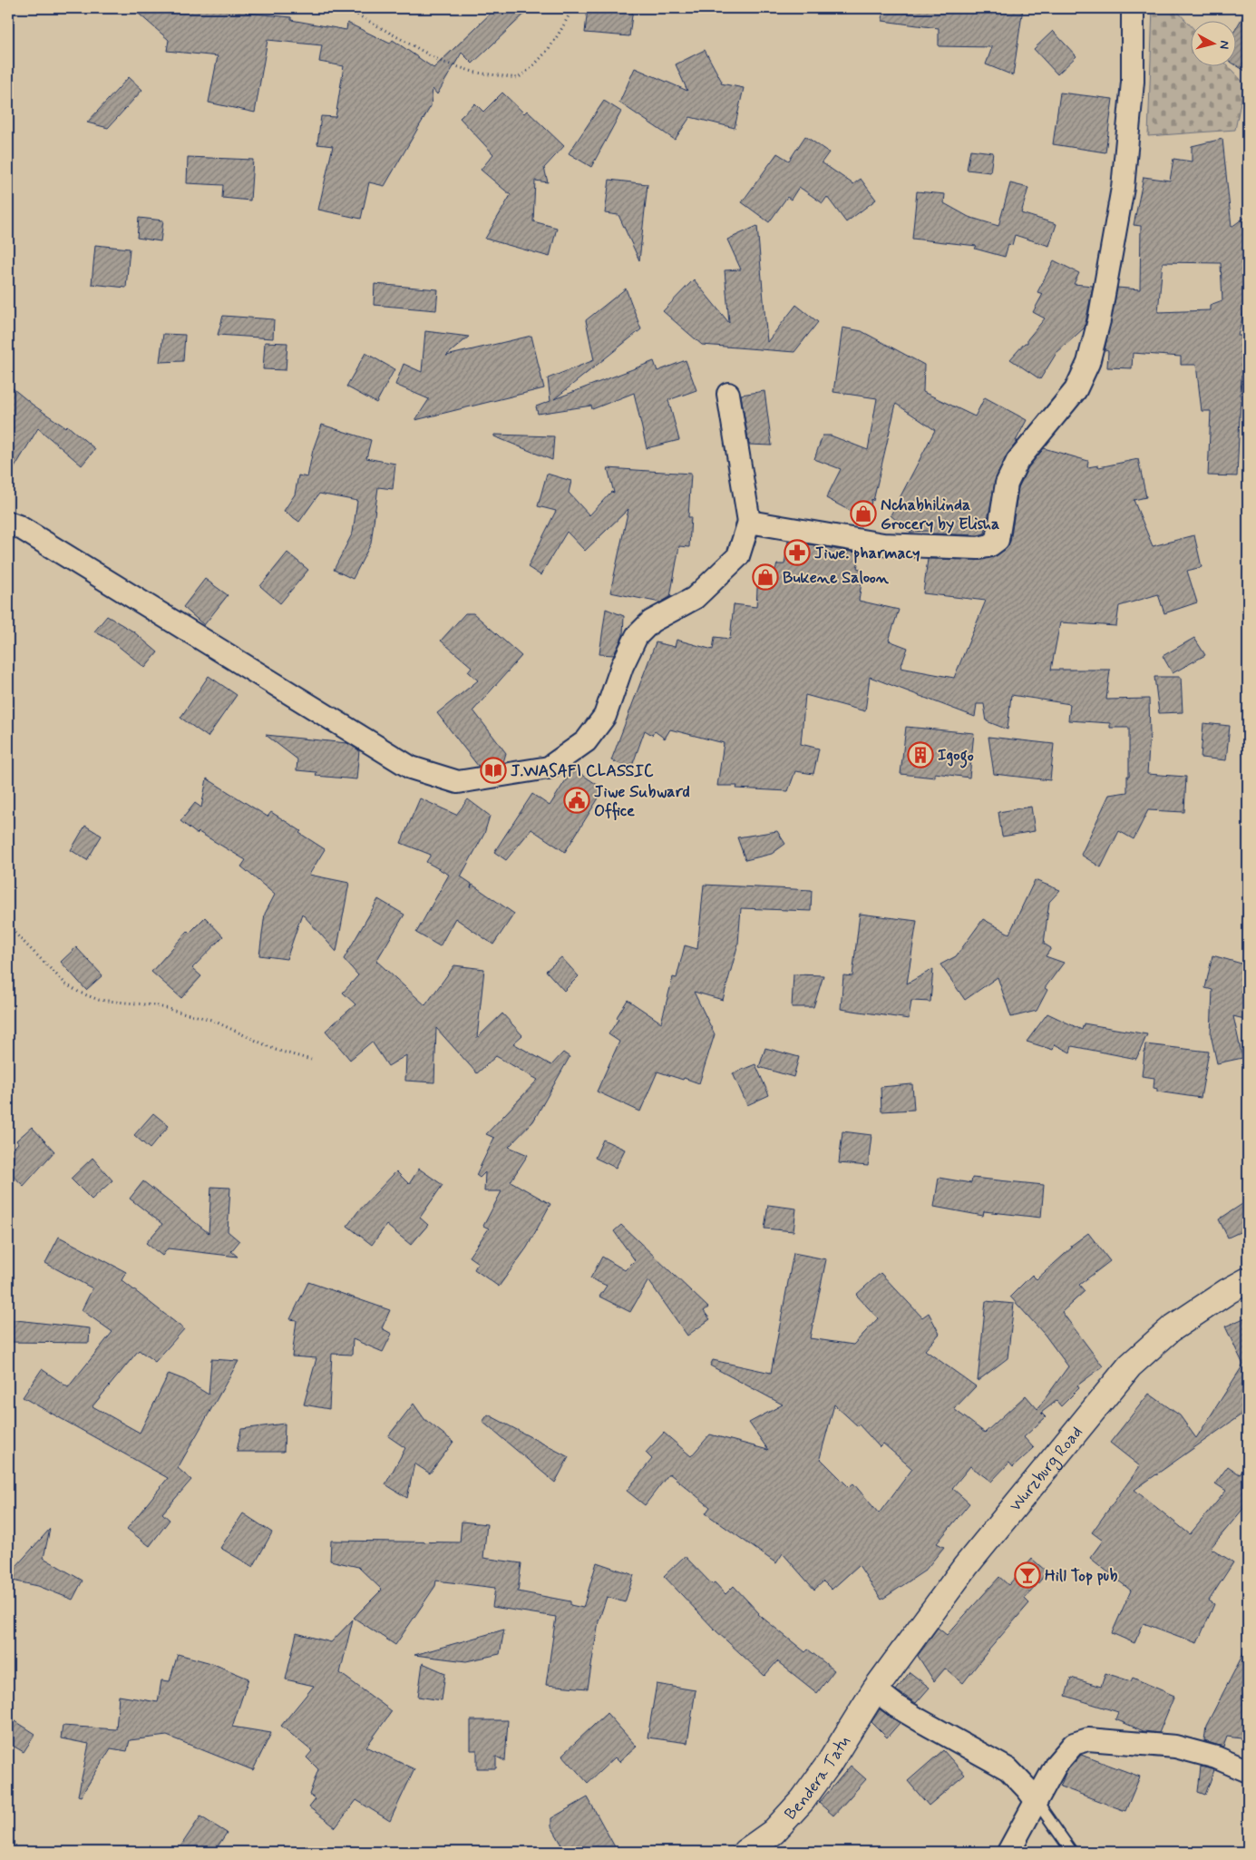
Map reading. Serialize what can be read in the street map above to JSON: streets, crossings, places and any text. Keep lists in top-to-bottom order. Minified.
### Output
{"streets":{"main road":["Wurzburg Road","Bendera Tatu"]},"crossings":[["Wurzburg Road","Bendera Tatu"]],"places":{"shop":["Nchabhilinda Grocery by Elisha","Bukene Saloon"],"pharmacy":["Jiwe. pharmacy"],"building":["Igogo"],"library":["J.WASAFI CLASSIC"],"public building":["Jiwe Subward Office"],"bar":["Hill Top pub"]},"north":"right"}
